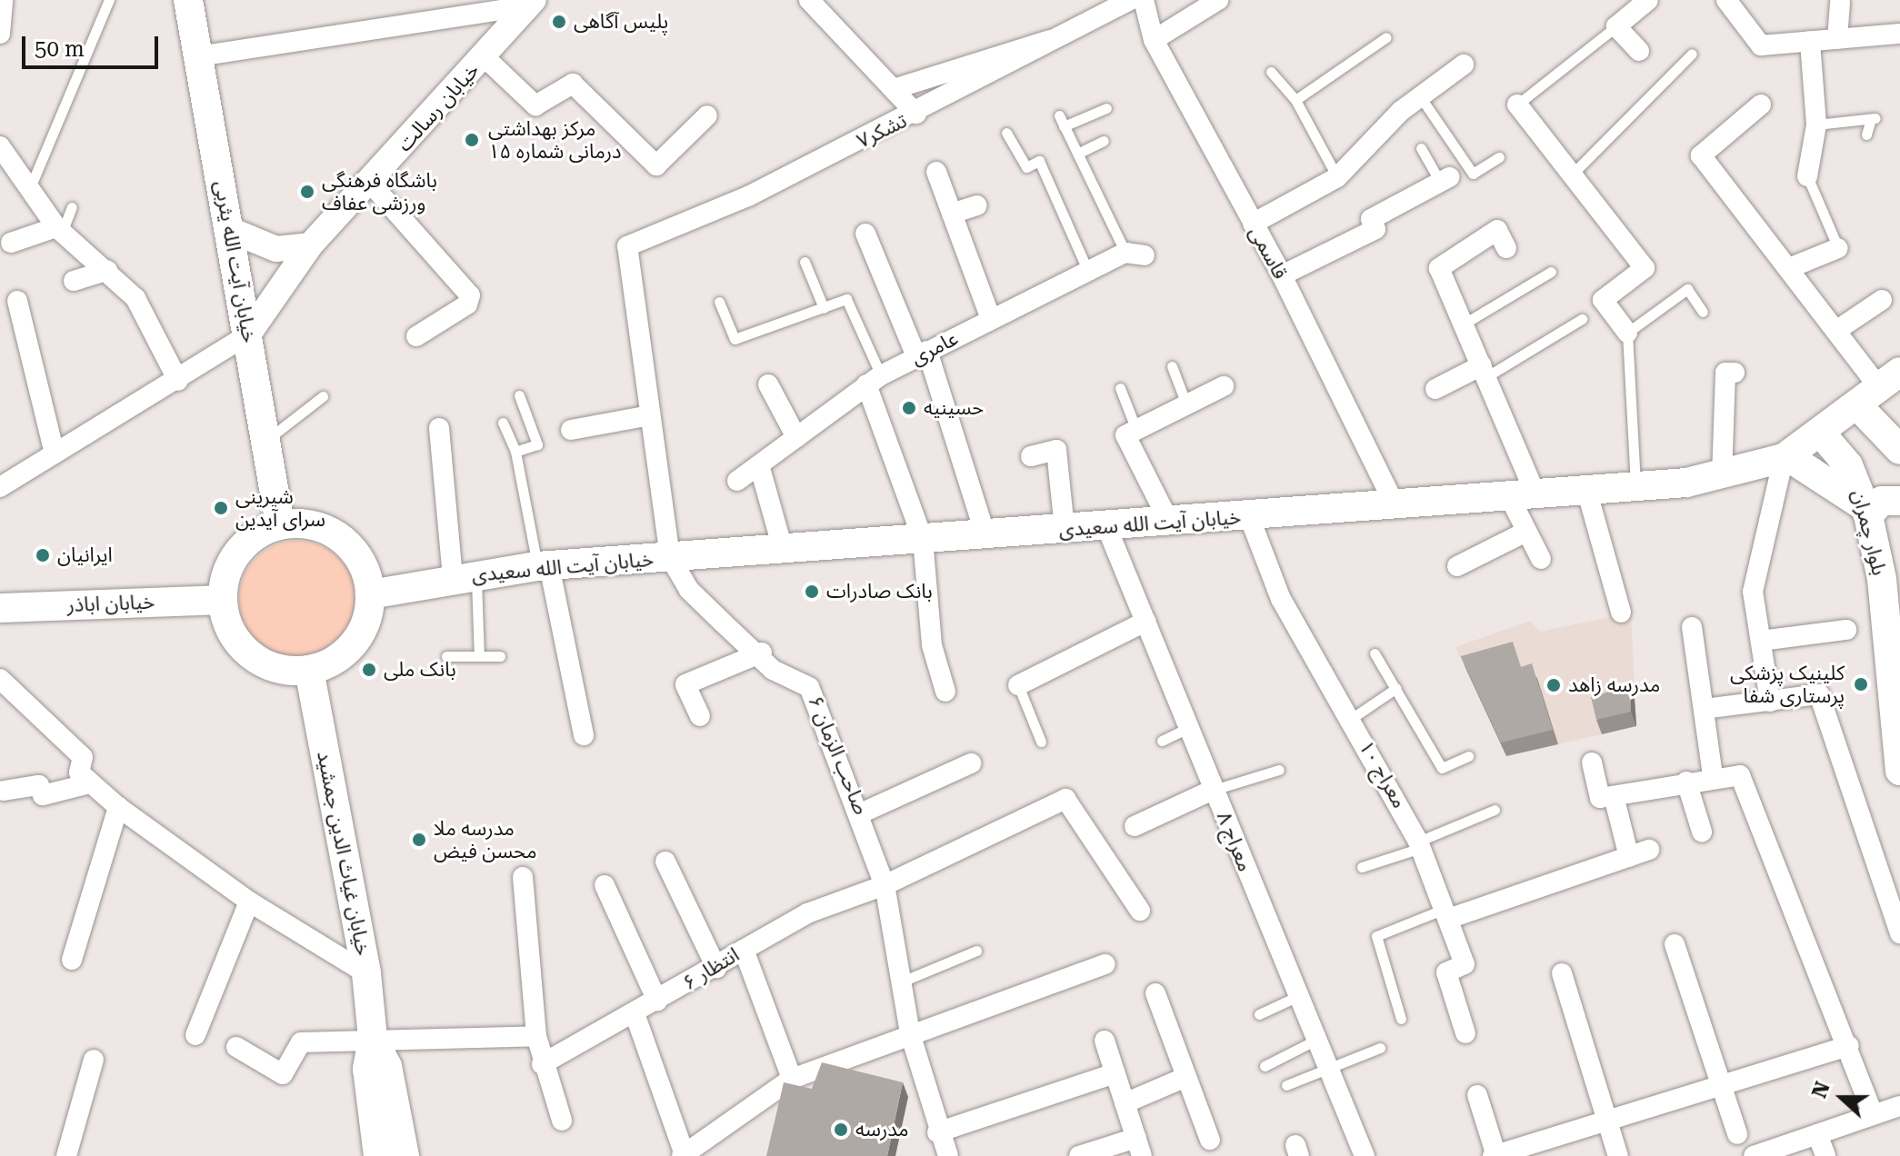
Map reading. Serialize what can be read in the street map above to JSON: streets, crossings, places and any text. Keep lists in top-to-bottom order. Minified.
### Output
{"streets":{"main road":["خیابان آیت الله یثربی","خیابان آیت الله سعیدی","بلوار چمران","خیابان اباذر","خیابان غیاث الدین جمشید"],"street":["خیابان رسالت","تشکر۷","قاسمی","عامری","صاحب الزمان ۶","معراج ۱۰","معراج ۸","انتظار ۶"]},"crossings":[["خیابان رسالت","خیابان آیت الله یثربی"],["قاسمی","خیابان آیت الله سعیدی"],["خیابان آیت الله یثربی","خیابان آیت الله سعیدی"],["خیابان آیت الله یثربی","خیابان اباذر"],["خیابان آیت الله یثربی","خیابان غیاث الدین جمشید"],["خیابان آیت الله سعیدی","بلوار چمران"],["خیابان آیت الله سعیدی","خیابان اباذر"],["خیابان آیت الله سعیدی","صاحب الزمان ۶"],["خیابان آیت الله سعیدی","معراج ۱۰"],["خیابان آیت الله سعیدی","معراج ۸"],["خیابان آیت الله سعیدی","خیابان غیاث الدین جمشید"],["خیابان اباذر","خیابان غیاث الدین جمشید"],["صاحب الزمان ۶","انتظار ۶"]],"places":["پلیس آگاهی","مرکز بهداشتی درمانی شماره ۱۵","باشگاه فرهنگی ورزشی عفاف","حسینیه","شیرینی سرای آیدین","ایرانیان","بانک صادرات","بانک ملی","کلینیک پزشکی پرستاری شفا","مدرسه زاهد","مدرسه ملا محسن فیض","مدرسه"],"scale_bar":"50 m","north":"left"}
